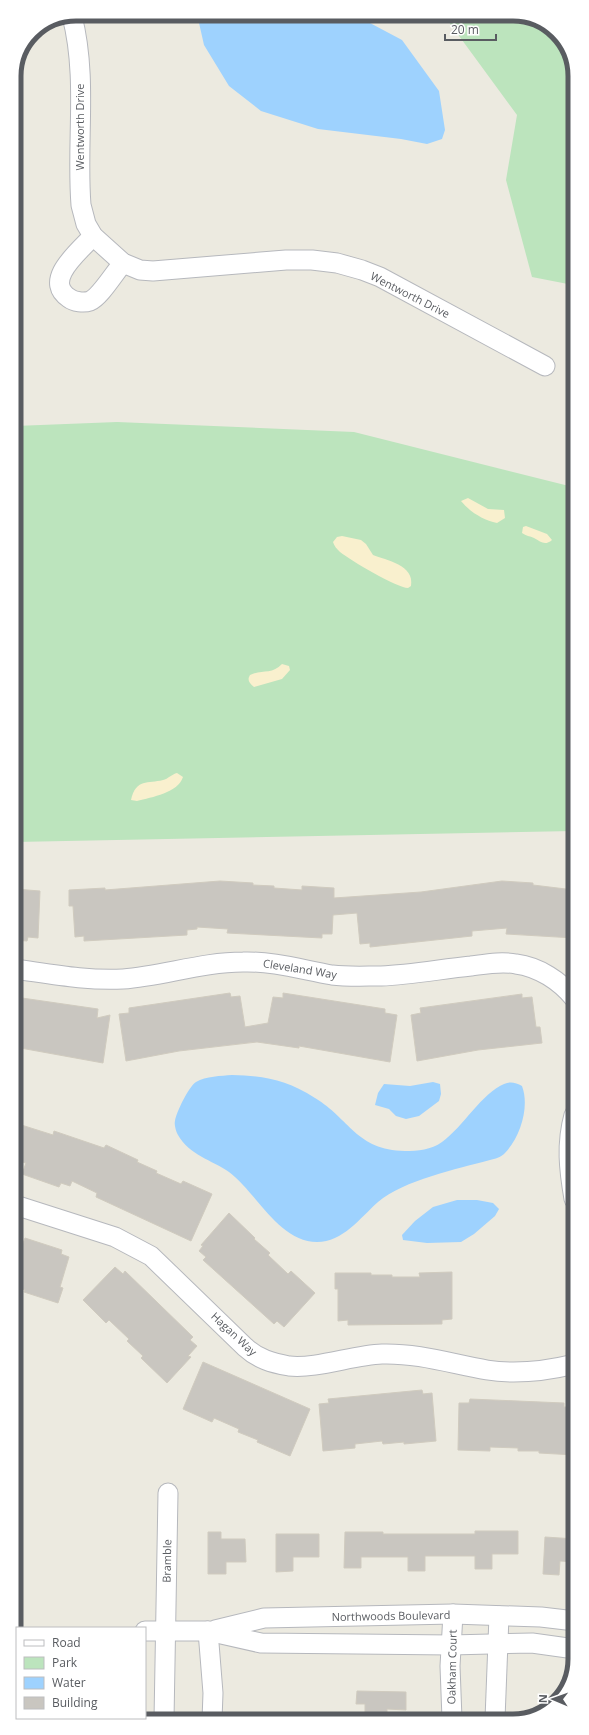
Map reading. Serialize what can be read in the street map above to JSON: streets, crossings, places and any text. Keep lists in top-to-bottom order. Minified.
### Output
{"streets":{"street":["Wentworth Drive","Cleveland Way","Hagan Way","Bramble","Northwoods Boulevard","Oakham Court"]},"crossings":[["Bramble","Northwoods Boulevard"],["Northwoods Boulevard","Oakham Court"]],"legend":["Road","Park","Water","Building"],"scale_bar":"20 m","north":"left"}
